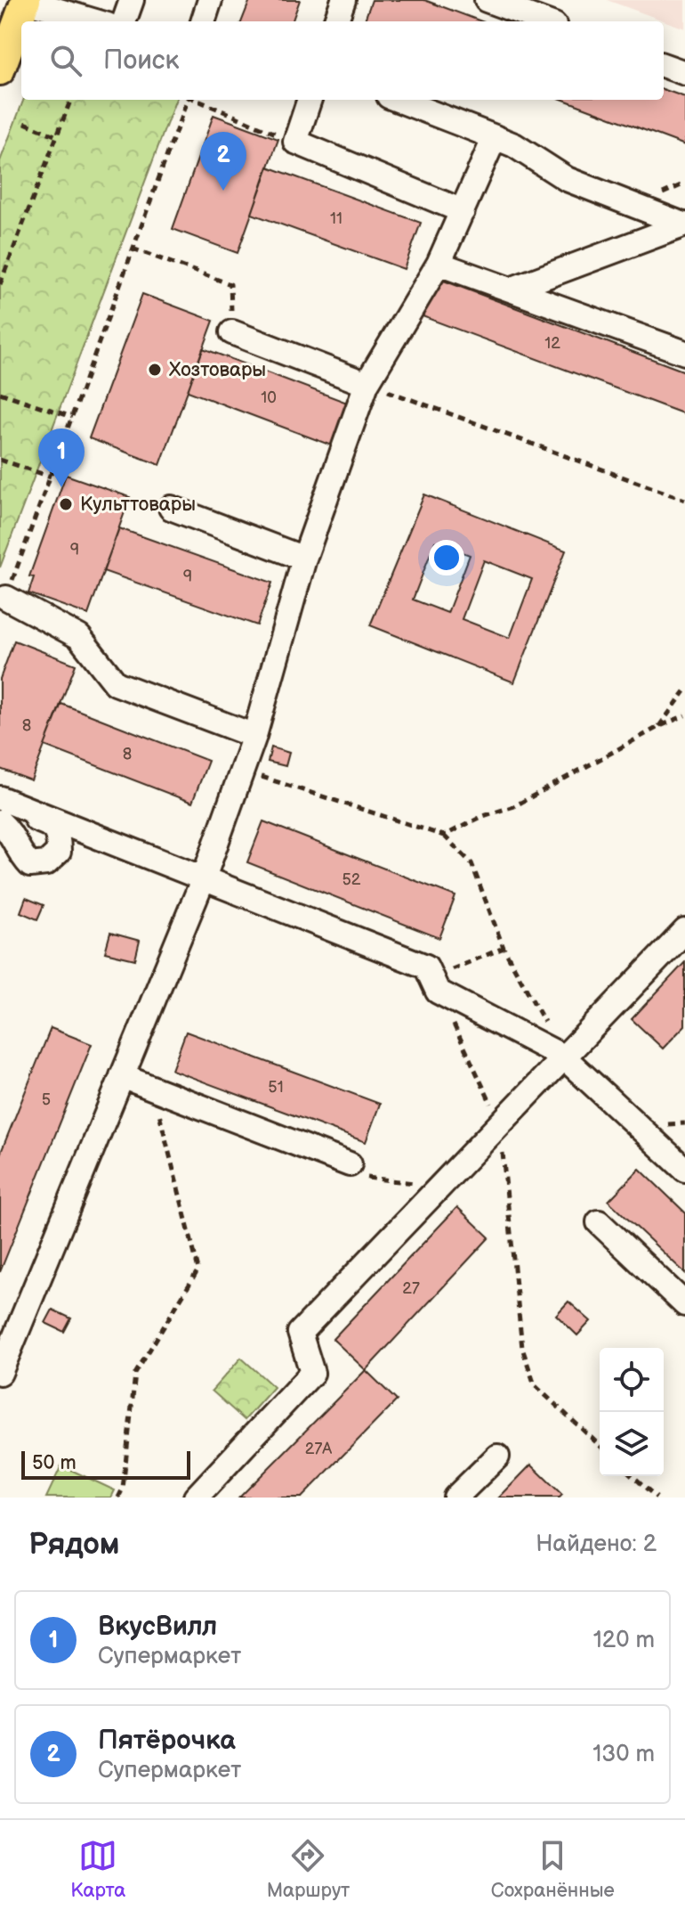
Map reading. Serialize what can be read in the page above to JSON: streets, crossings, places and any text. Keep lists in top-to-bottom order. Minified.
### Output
{"places":["Хозтовары","Культтовары"],"house_numbers":["11","12","10","9","9","8","8","52","51","5","27","27А"],"scale_bar":"50 m","page":{"search":"Поиск","pins":["2","1"],"scale":"50 m","heading":["Рядом","Найдено: 2"],"list":[{"mark":"1","name":"ВкусВилл","note":"Супермаркет","value":"120 m"},{"mark":"2","name":"Пятёрочка","note":"Супермаркет","value":"130 m"}],"nav":["Карта","Маршрут","Сохранённые"]}}
